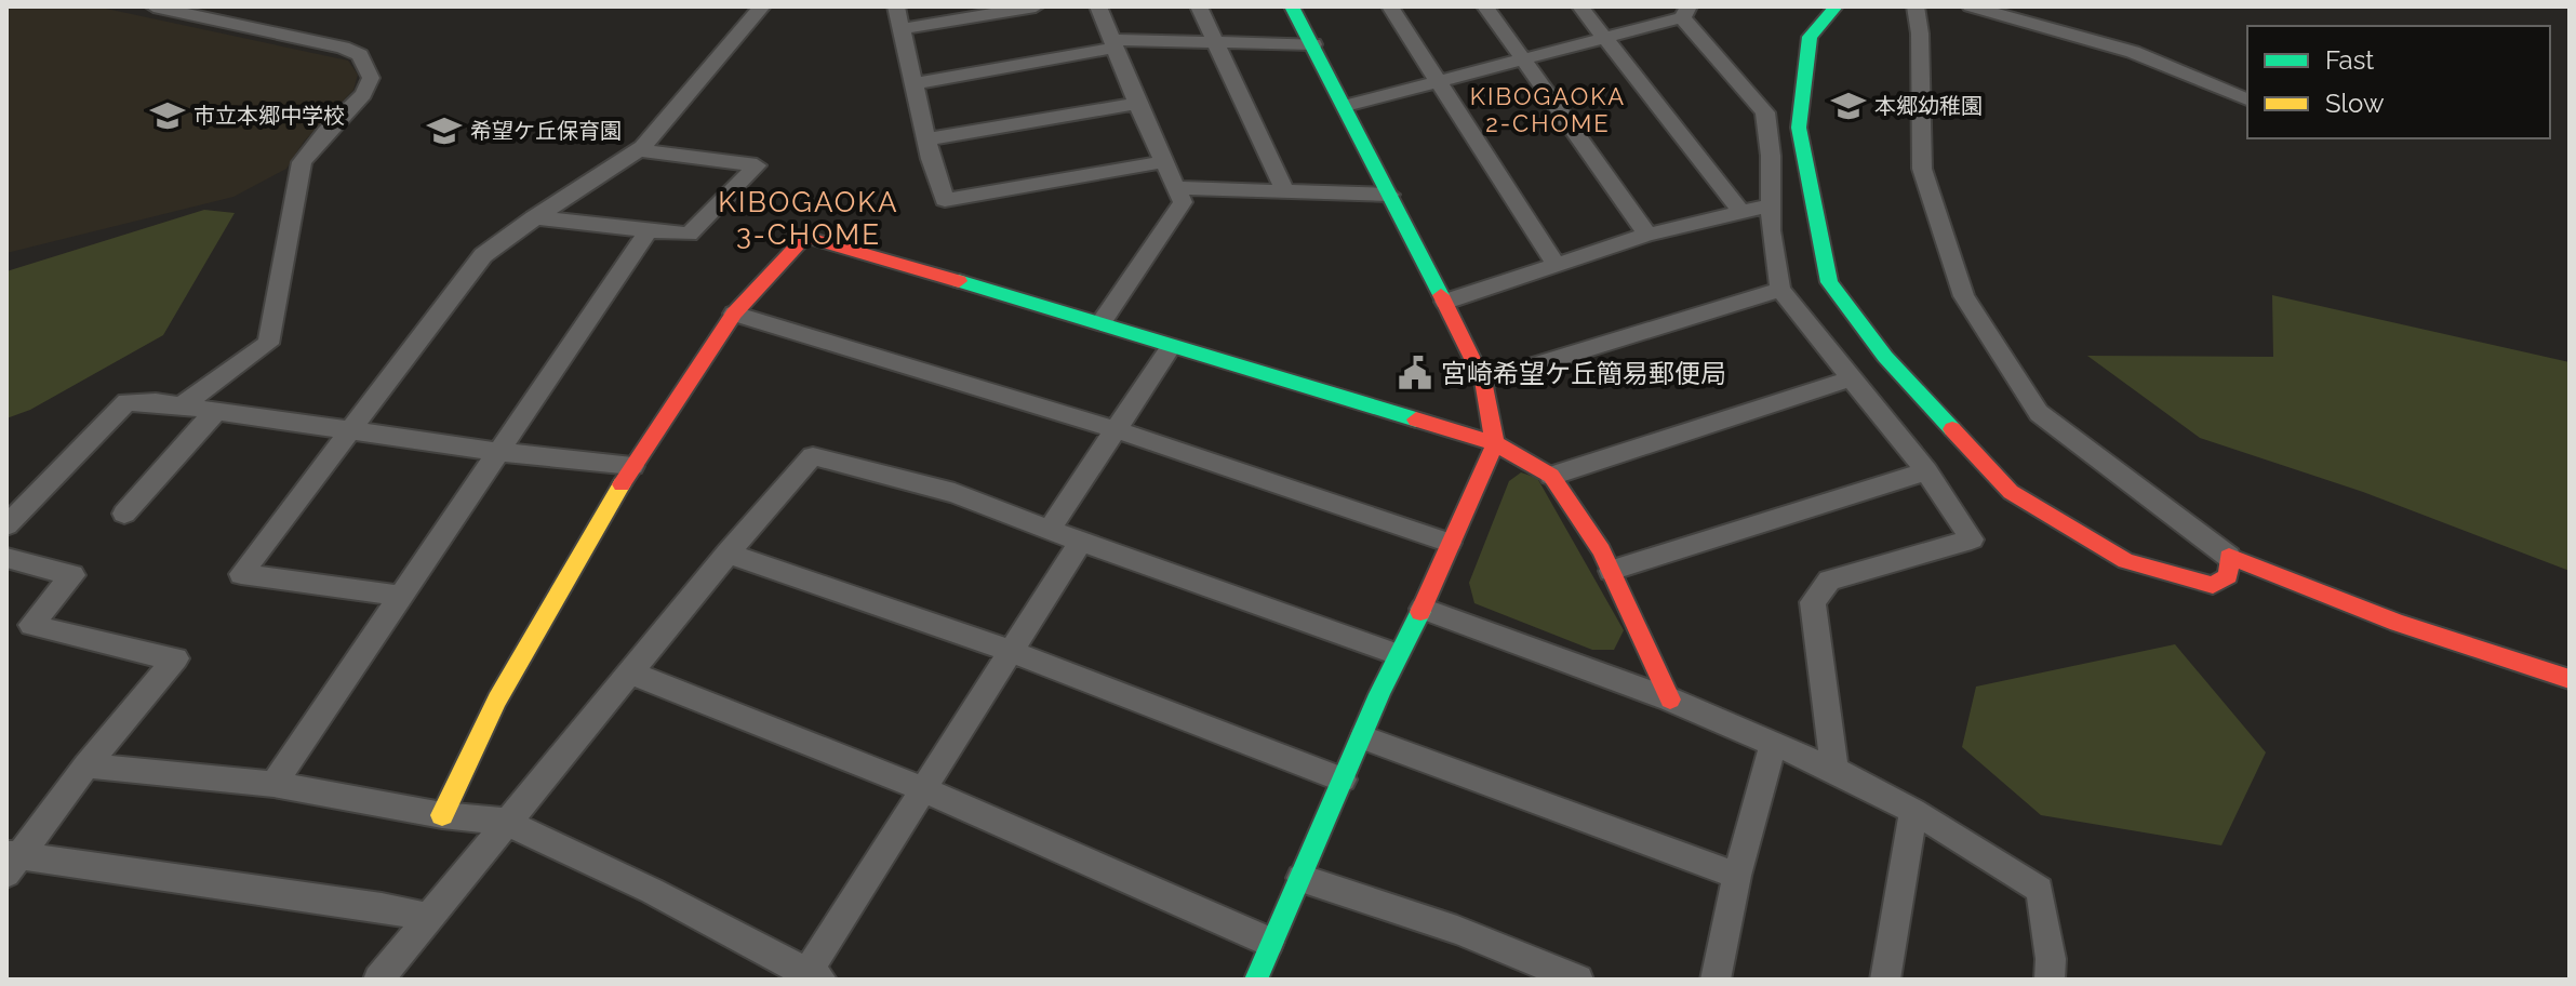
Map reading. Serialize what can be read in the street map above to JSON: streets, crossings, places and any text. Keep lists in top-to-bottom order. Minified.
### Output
{"districts":["KIBOGAOKA 2-CHOME","KIBOGAOKA 3-CHOME"],"places":{"school or university":["本郷幼稚園","市立本郷中学校","希望ケ丘保育園"],"public building":["宮崎希望ケ丘簡易郵便局"]},"legend":["Fast","Slow"]}
